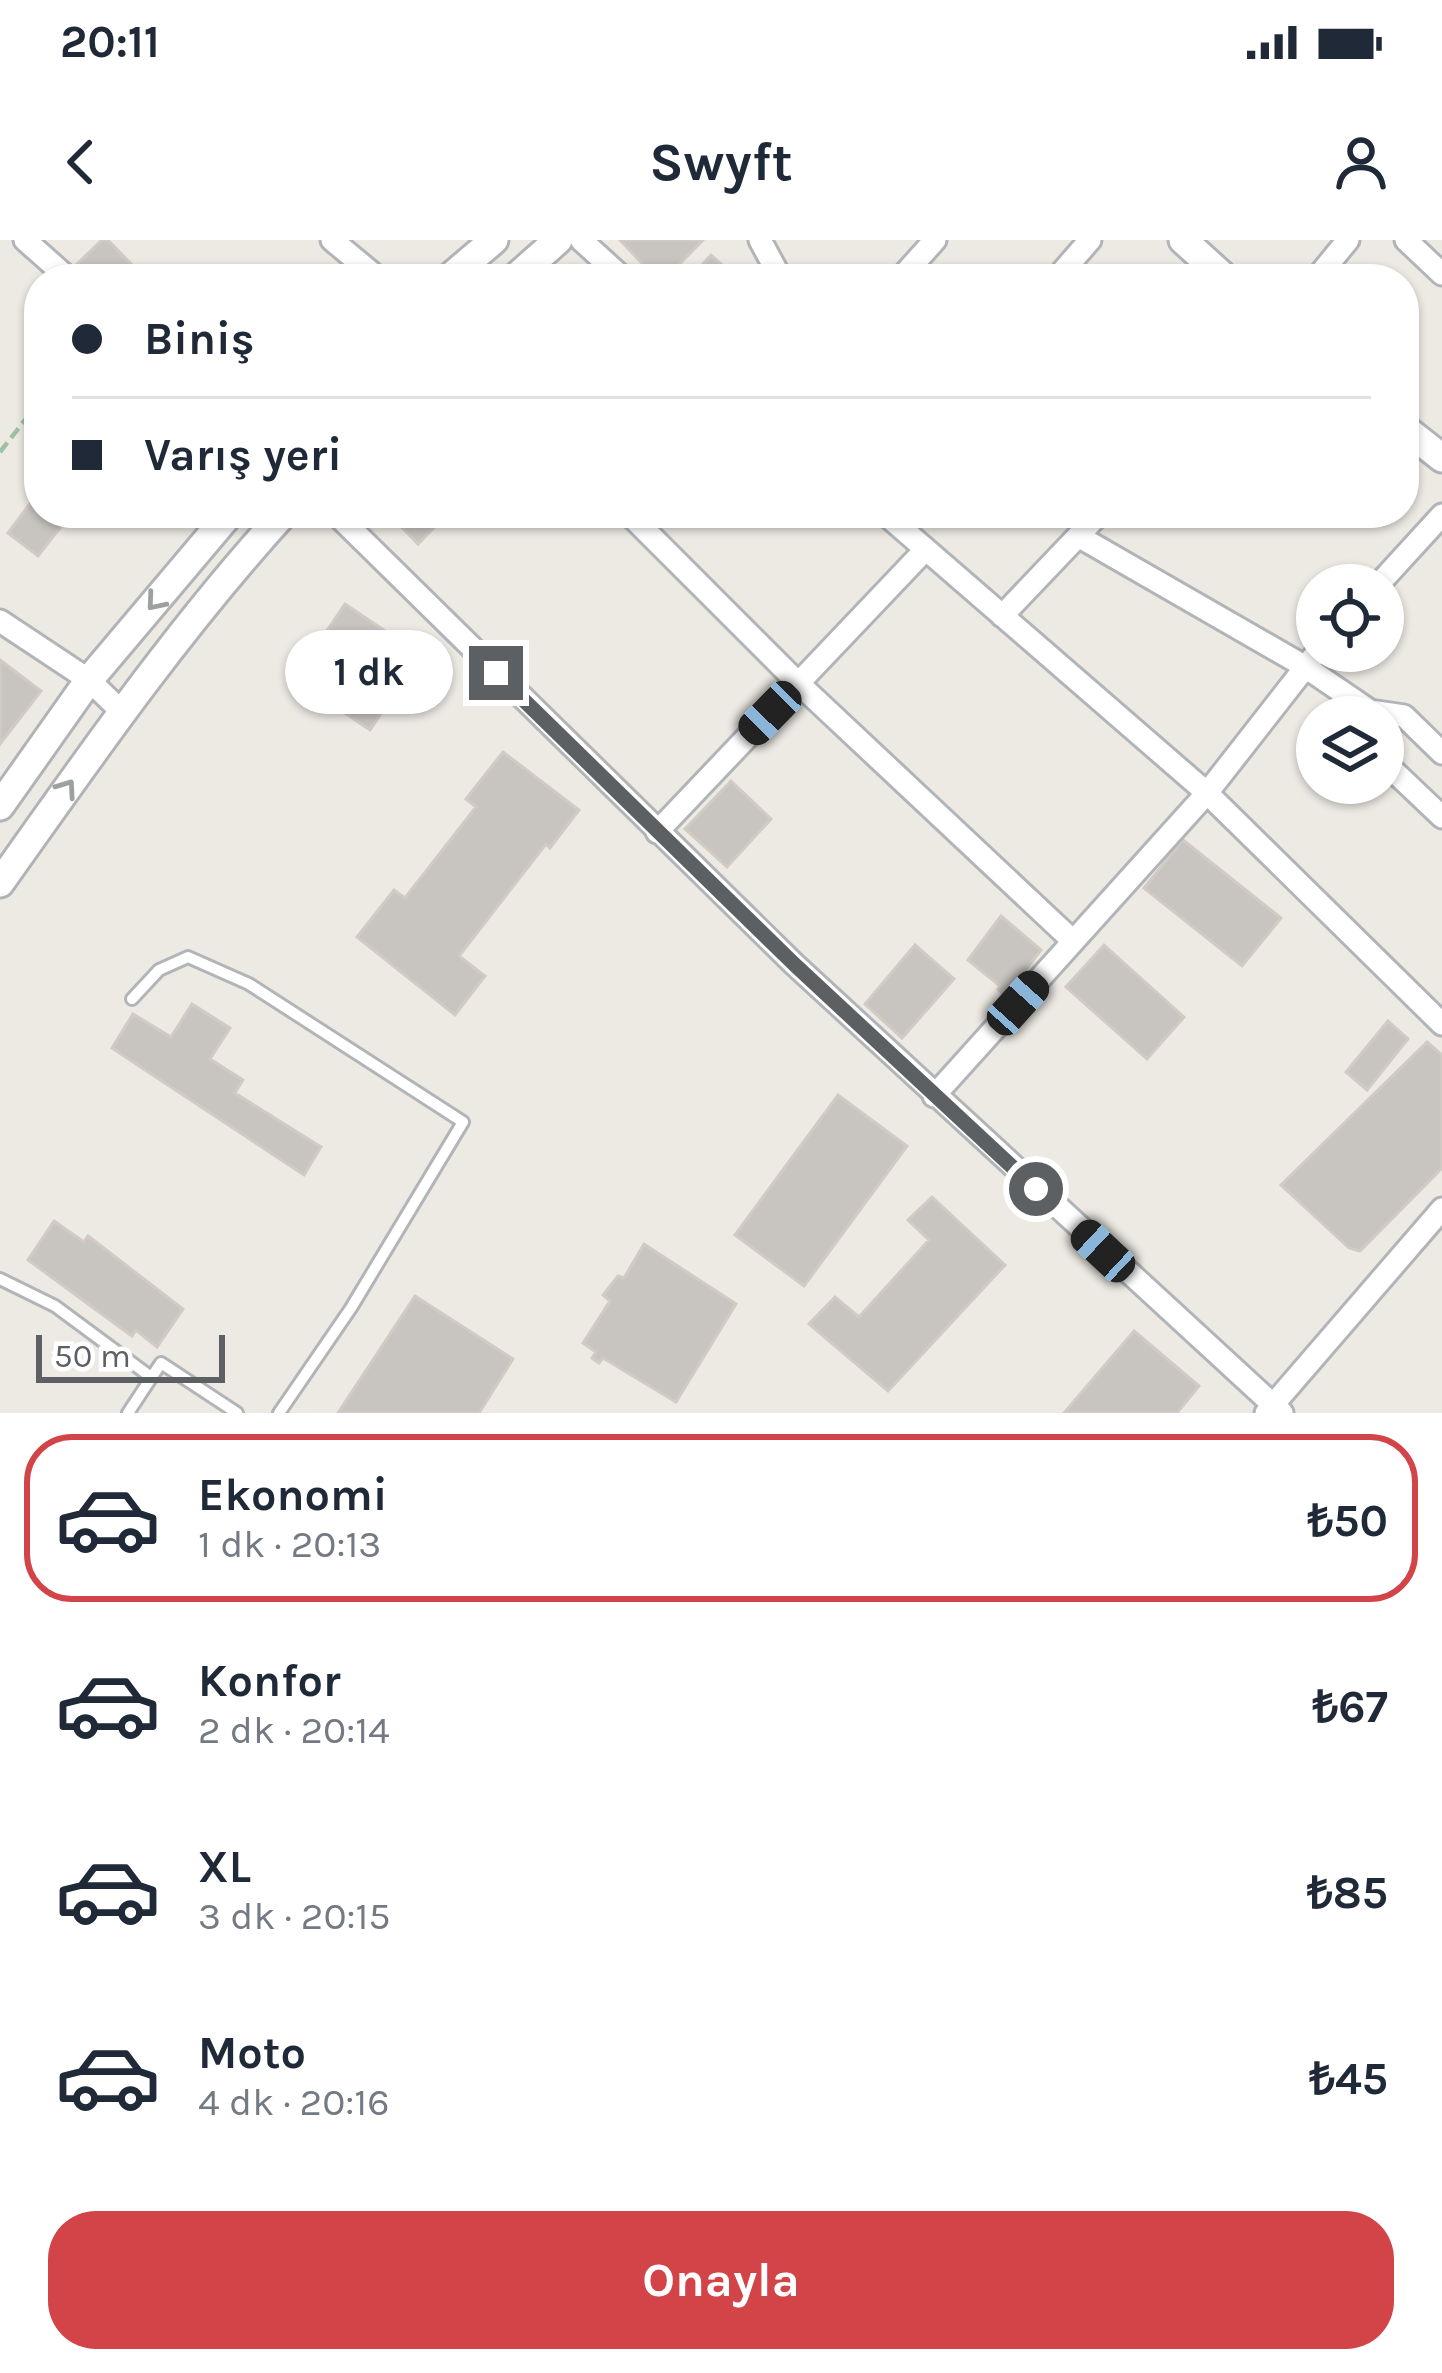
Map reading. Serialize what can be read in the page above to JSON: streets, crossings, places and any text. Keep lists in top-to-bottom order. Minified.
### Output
{"scale_bar":"50 m","page":{"status":"20:11","header":"Swyft","banner":["Biniş","Varış yeri"],"bubble":"1 dk","scale":"50 m","list":[{"name":"Ekonomi","note":"1 dk · 20:13","value":"₺50"},{"name":"Konfor","note":"2 dk · 20:14","value":"₺67"},{"name":"XL","note":"3 dk · 20:15","value":"₺85"},{"name":"Moto","note":"4 dk · 20:16","value":"₺45"}],"buttons":"Onayla"}}
